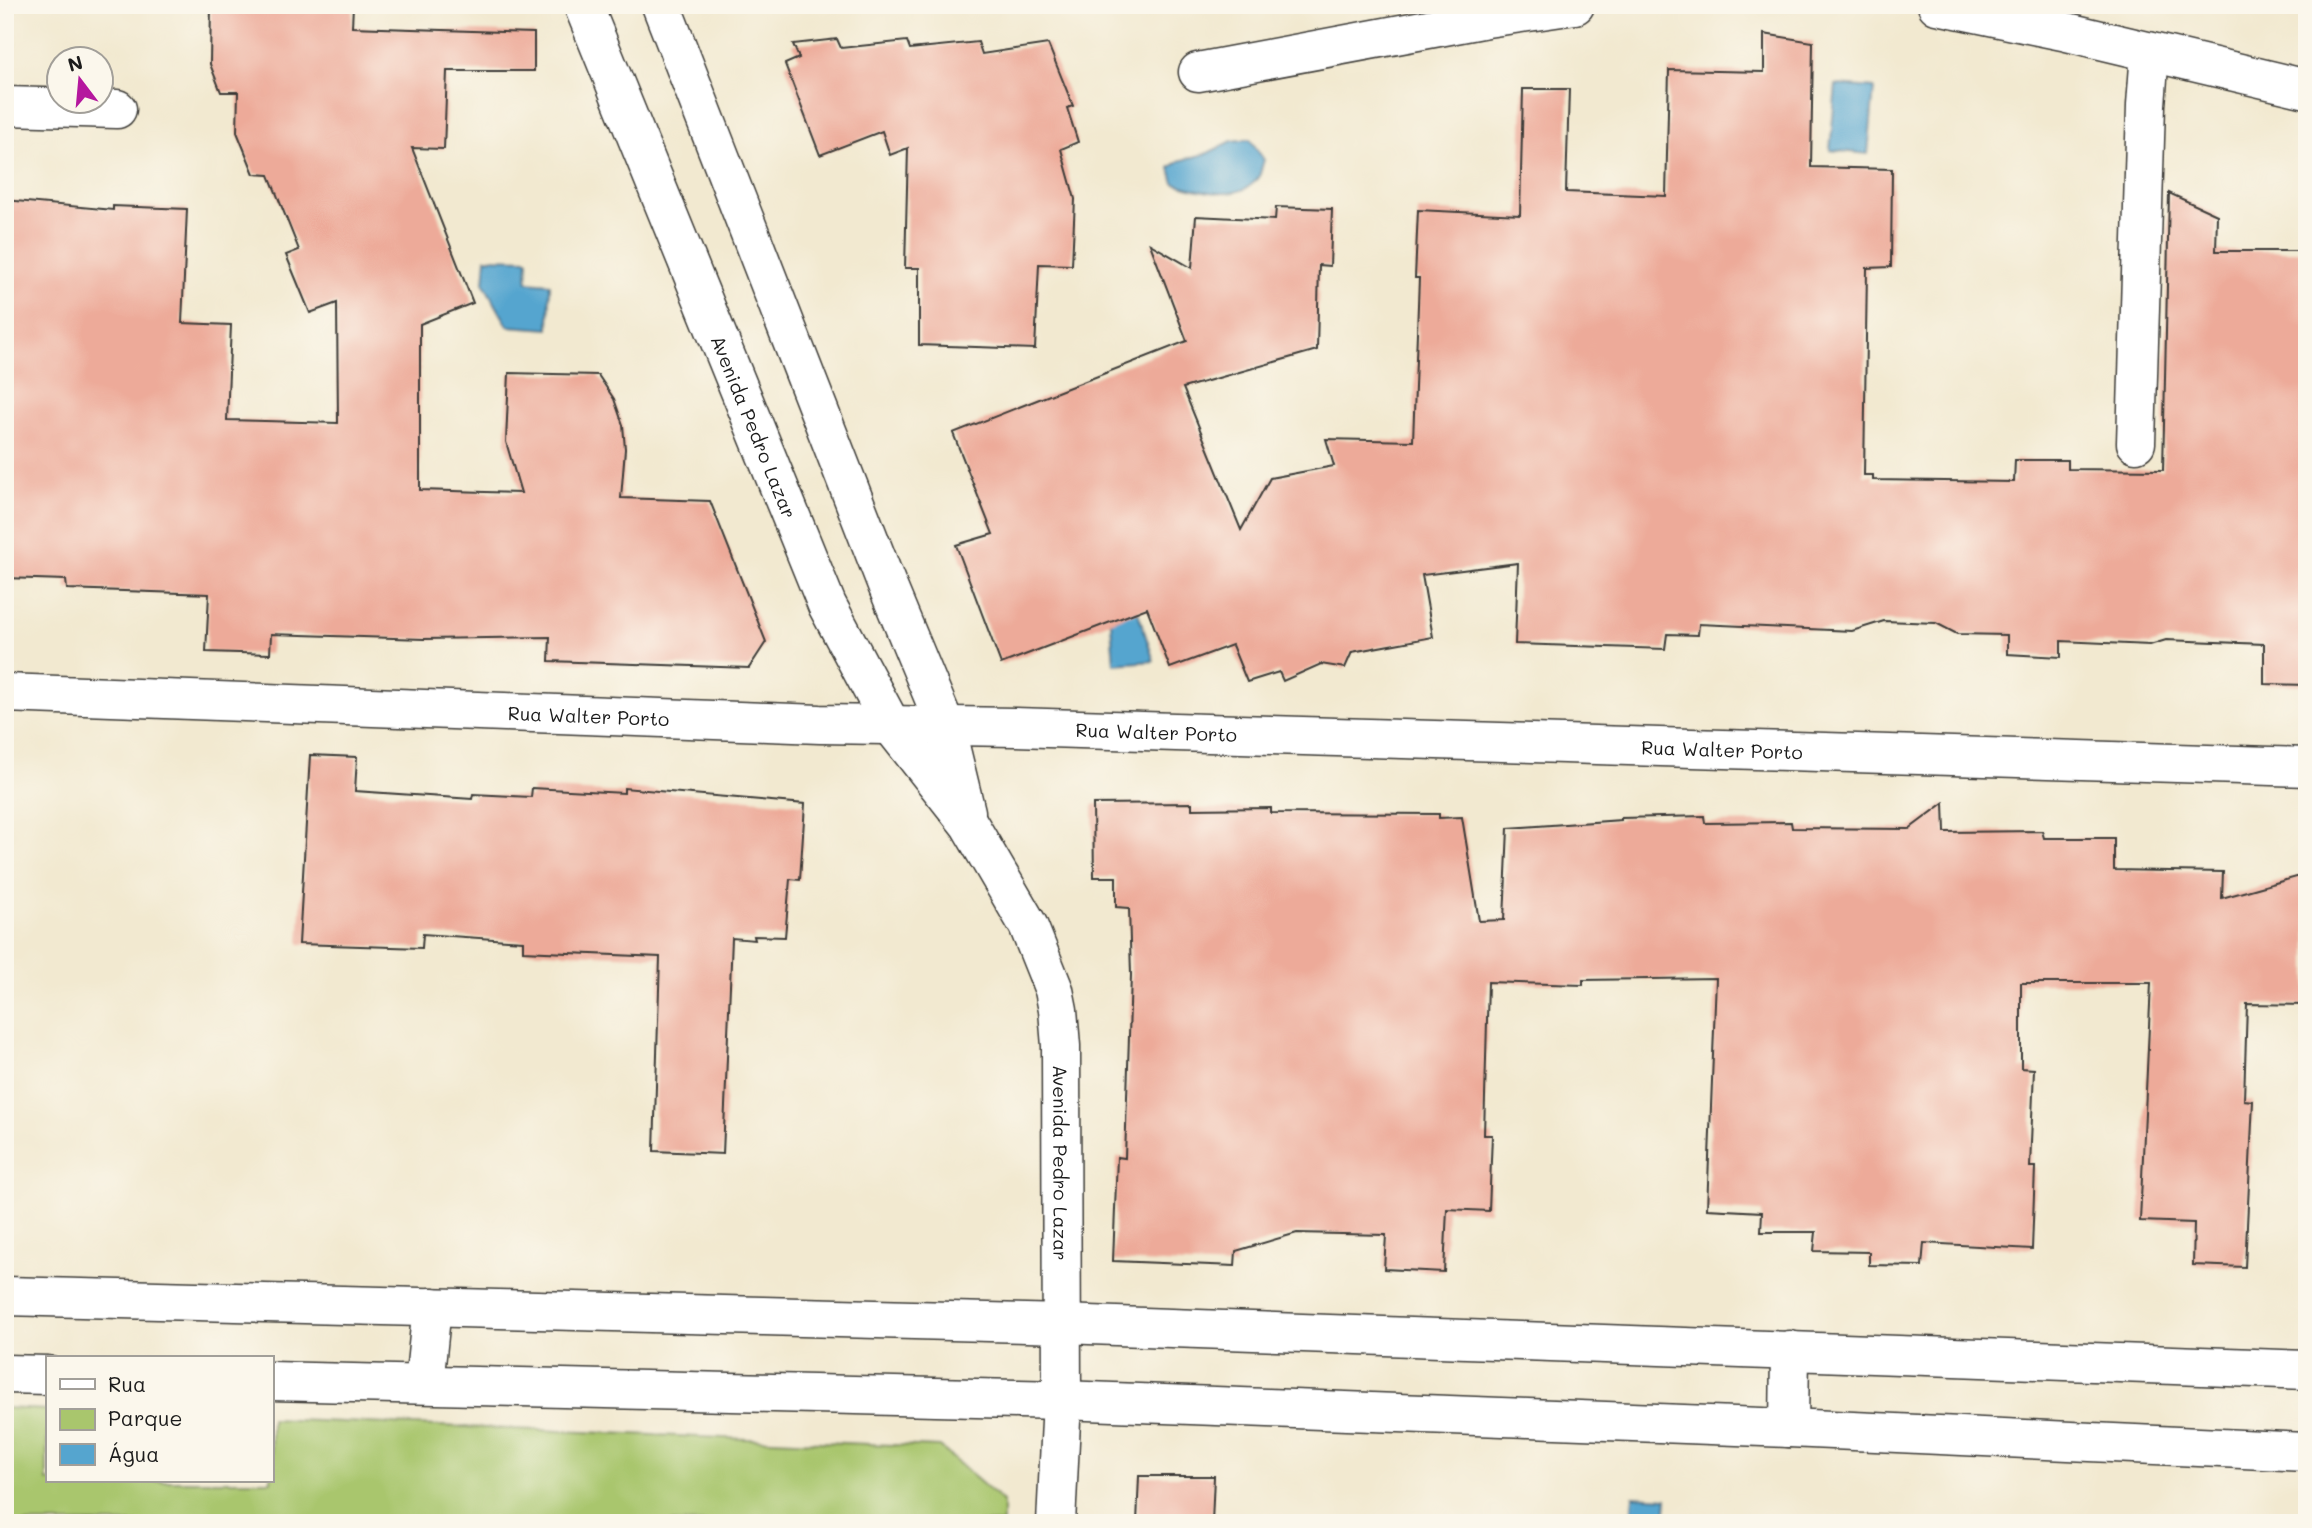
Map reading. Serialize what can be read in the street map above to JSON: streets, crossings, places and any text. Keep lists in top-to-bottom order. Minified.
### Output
{"streets":{"street":["Avenida Pedro Lazar","Rua Walter Porto"]},"crossings":[["Avenida Pedro Lazar","Rua Walter Porto"]],"legend":["Rua","Parque","Água"],"north":"top"}
